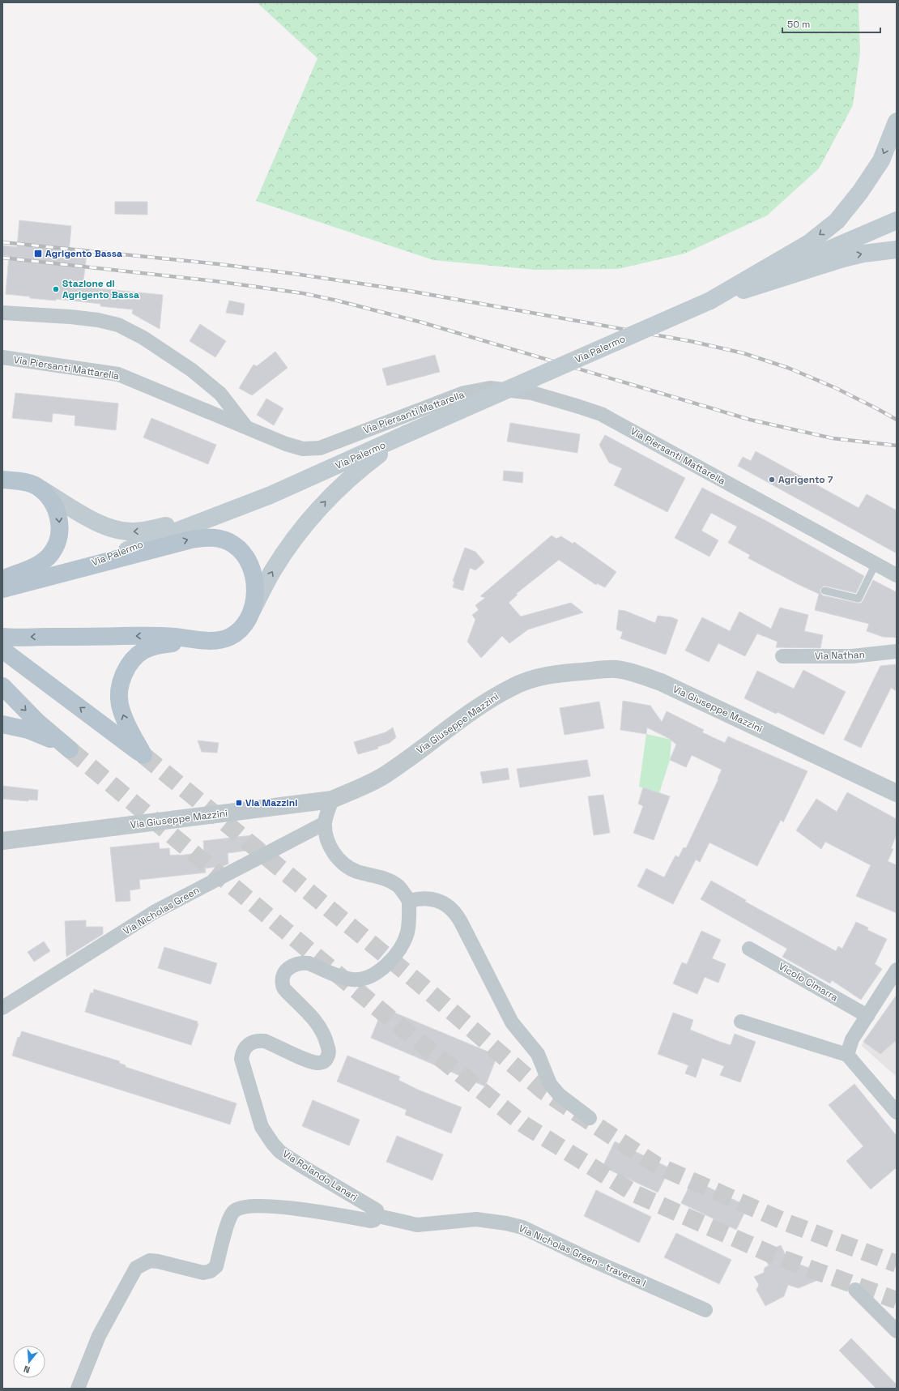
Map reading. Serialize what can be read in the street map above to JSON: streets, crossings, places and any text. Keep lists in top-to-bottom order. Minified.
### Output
{"streets":{"main road":["Via Palermo"],"street":["Via Piersanti Mattarella","Via Nathan","Via Giuseppe Mazzini","Via Nicholas Green","Vicolo Cimarra","Via Rolando Lanari","Via Nicholas Green - traversa I"]},"crossings":[["Via Rolando Lanari","Via Nicholas Green - traversa I"]],"places":{"transit":["Agrigento Bassa","Via Mazzini"],"other":["Stazione di Agrigento Bassa","Agrigento 7"]},"scale_bar":"50 m","north":"bottom"}
